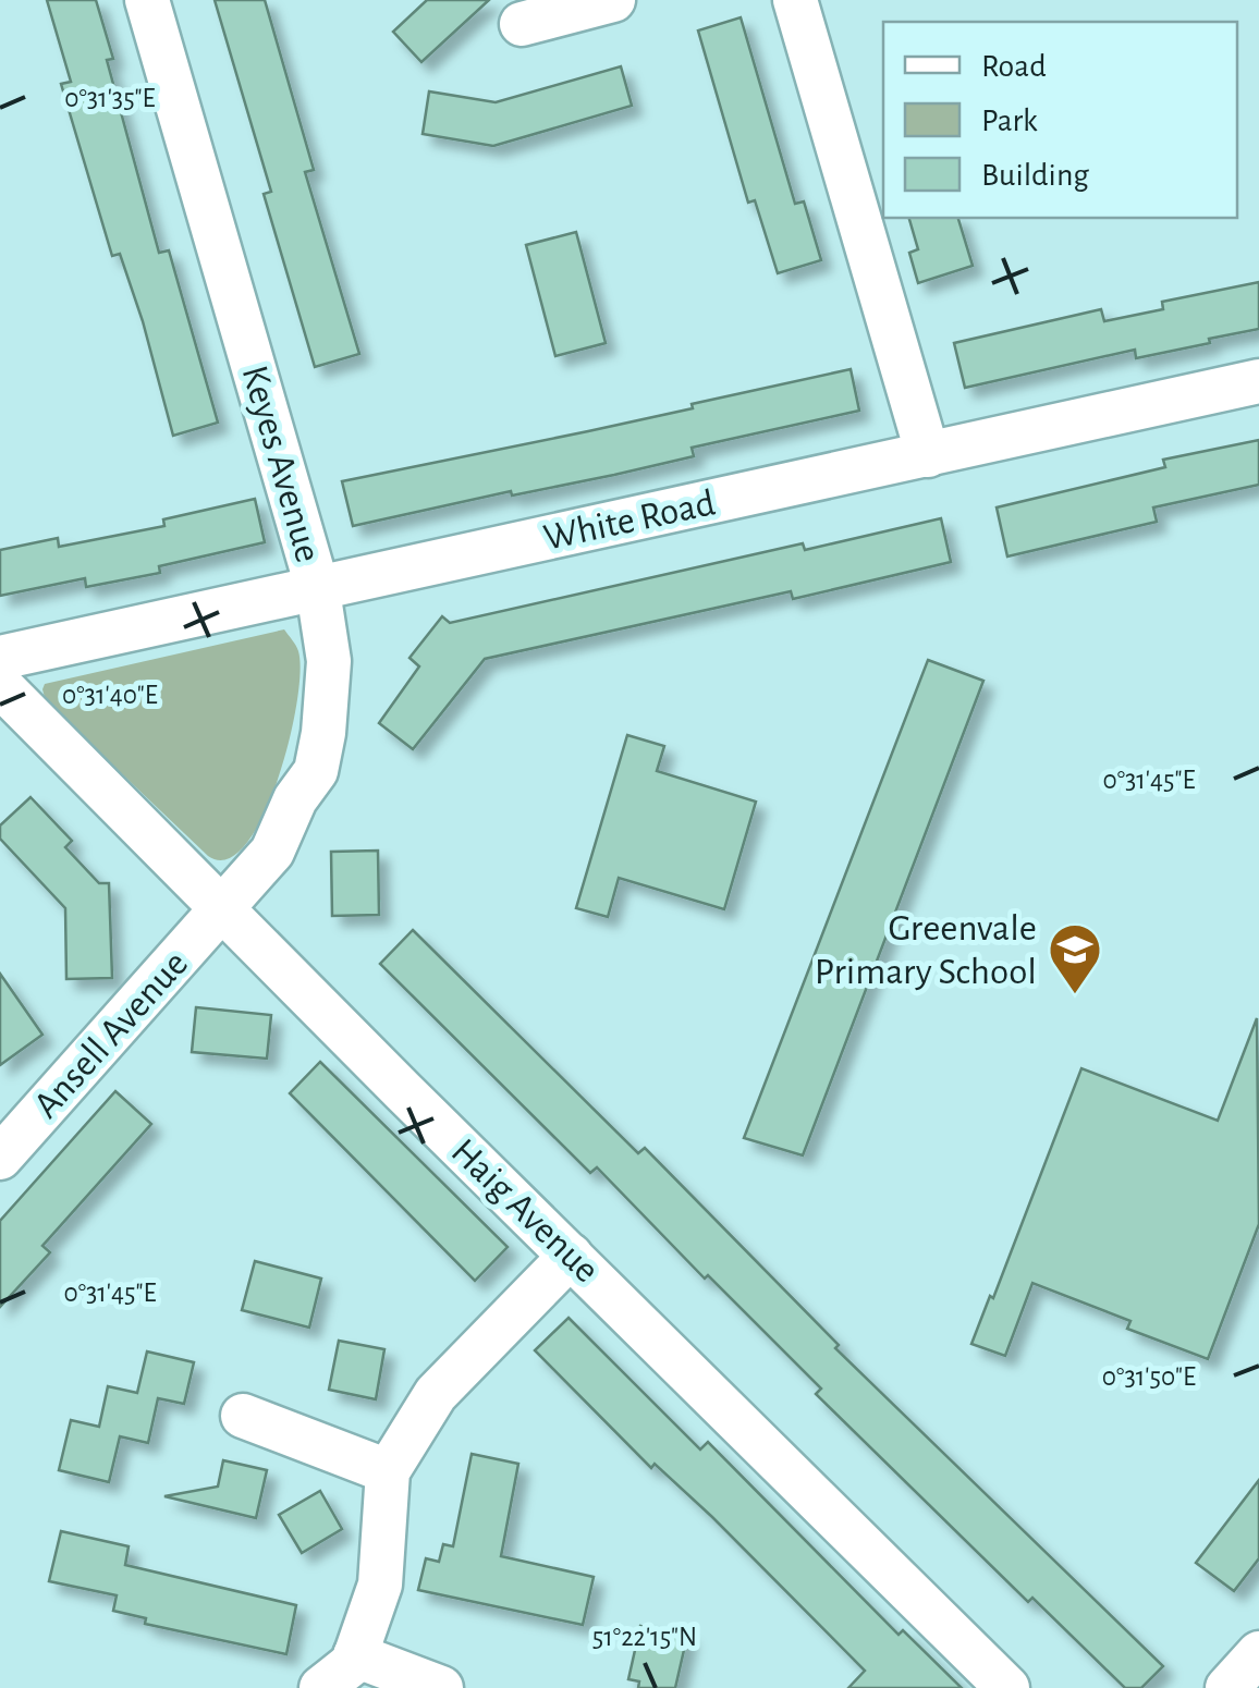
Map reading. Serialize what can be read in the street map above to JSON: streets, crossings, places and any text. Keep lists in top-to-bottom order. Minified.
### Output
{"streets":{"street":["Keyes Avenue","White Road","Ansell Avenue","Haig Avenue"]},"crossings":[["Keyes Avenue","White Road"],["Keyes Avenue","Ansell Avenue"],["Keyes Avenue","Haig Avenue"],["Ansell Avenue","Haig Avenue"]],"places":{"school or university":["Greenvale Primary School"]},"legend":["Road","Park","Building"],"coordinates":["0°31'35\"E","0°31'40\"E","0°31'45\"E","0°31'50\"E","51°22'15\"N"]}
